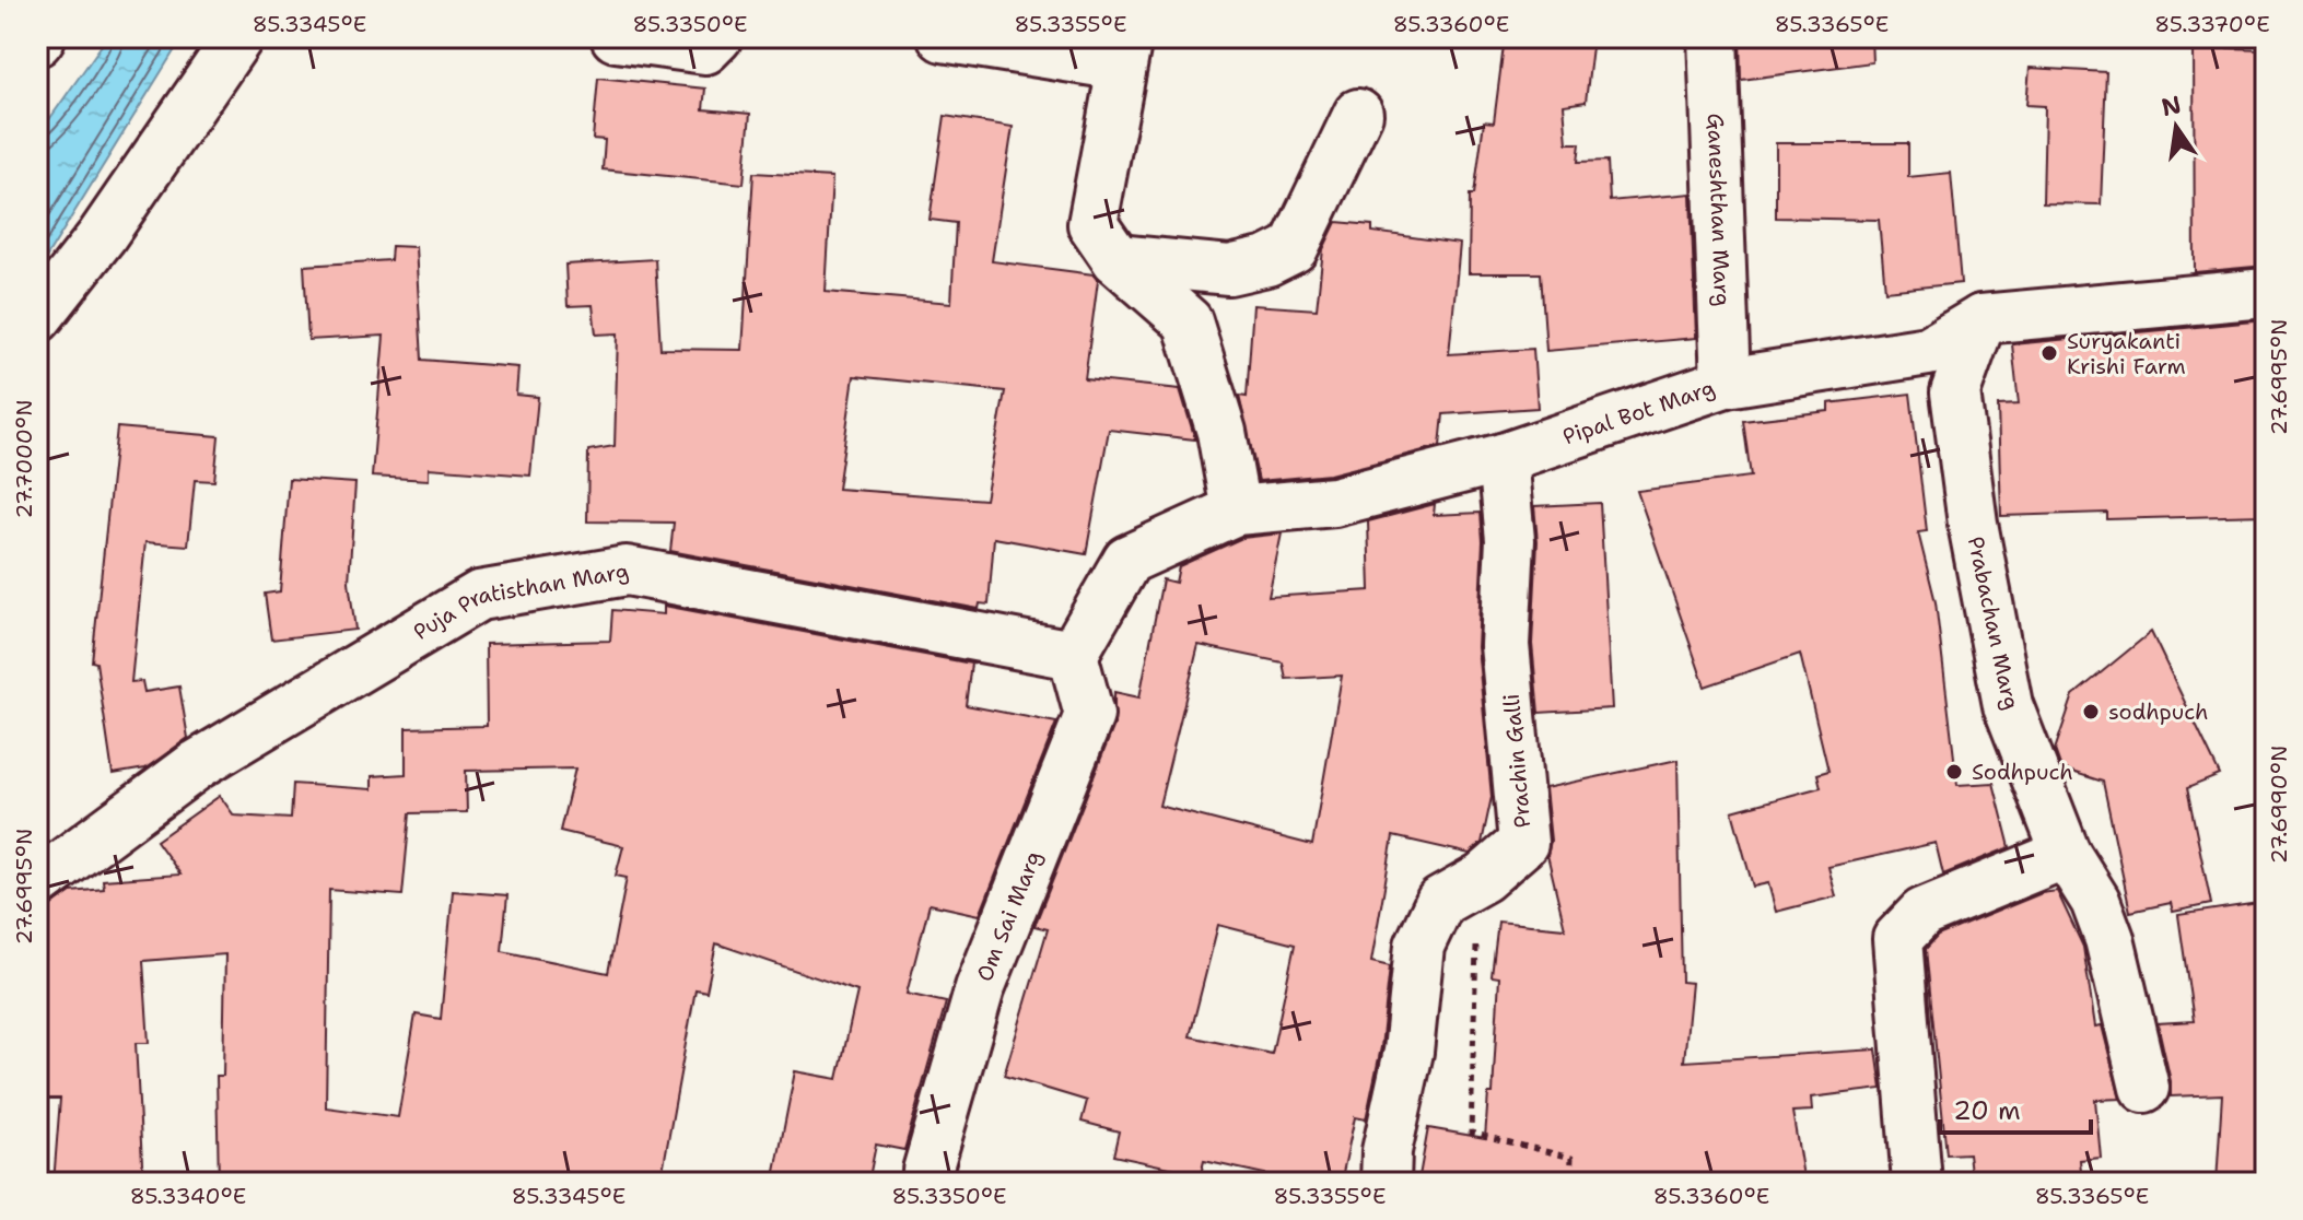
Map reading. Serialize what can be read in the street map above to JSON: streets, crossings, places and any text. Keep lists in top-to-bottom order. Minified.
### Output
{"streets":{"street":["Ganeshthan Marg","Pipal Bot Marg","Puja Pratisthan Marg","Prabachan Marg","Prachin Galli","Om Sai Marg"]},"crossings":[["Ganeshthan Marg","Pipal Bot Marg"],["Pipal Bot Marg","Puja Pratisthan Marg"],["Pipal Bot Marg","Prabachan Marg"],["Pipal Bot Marg","Prachin Galli"],["Pipal Bot Marg","Om Sai Marg"],["Puja Pratisthan Marg","Om Sai Marg"]],"places":["Suryakanti Krishi Farm","sodhpuch","Sodhpuch"],"scale_bar":"20 m","north":"top","coordinates":["85.3345°E","85.3350°E","85.3355°E","85.3360°E","85.3365°E","85.3370°E","27.6995°N","27.7000°N","27.6990°N","85.3340°E"]}
